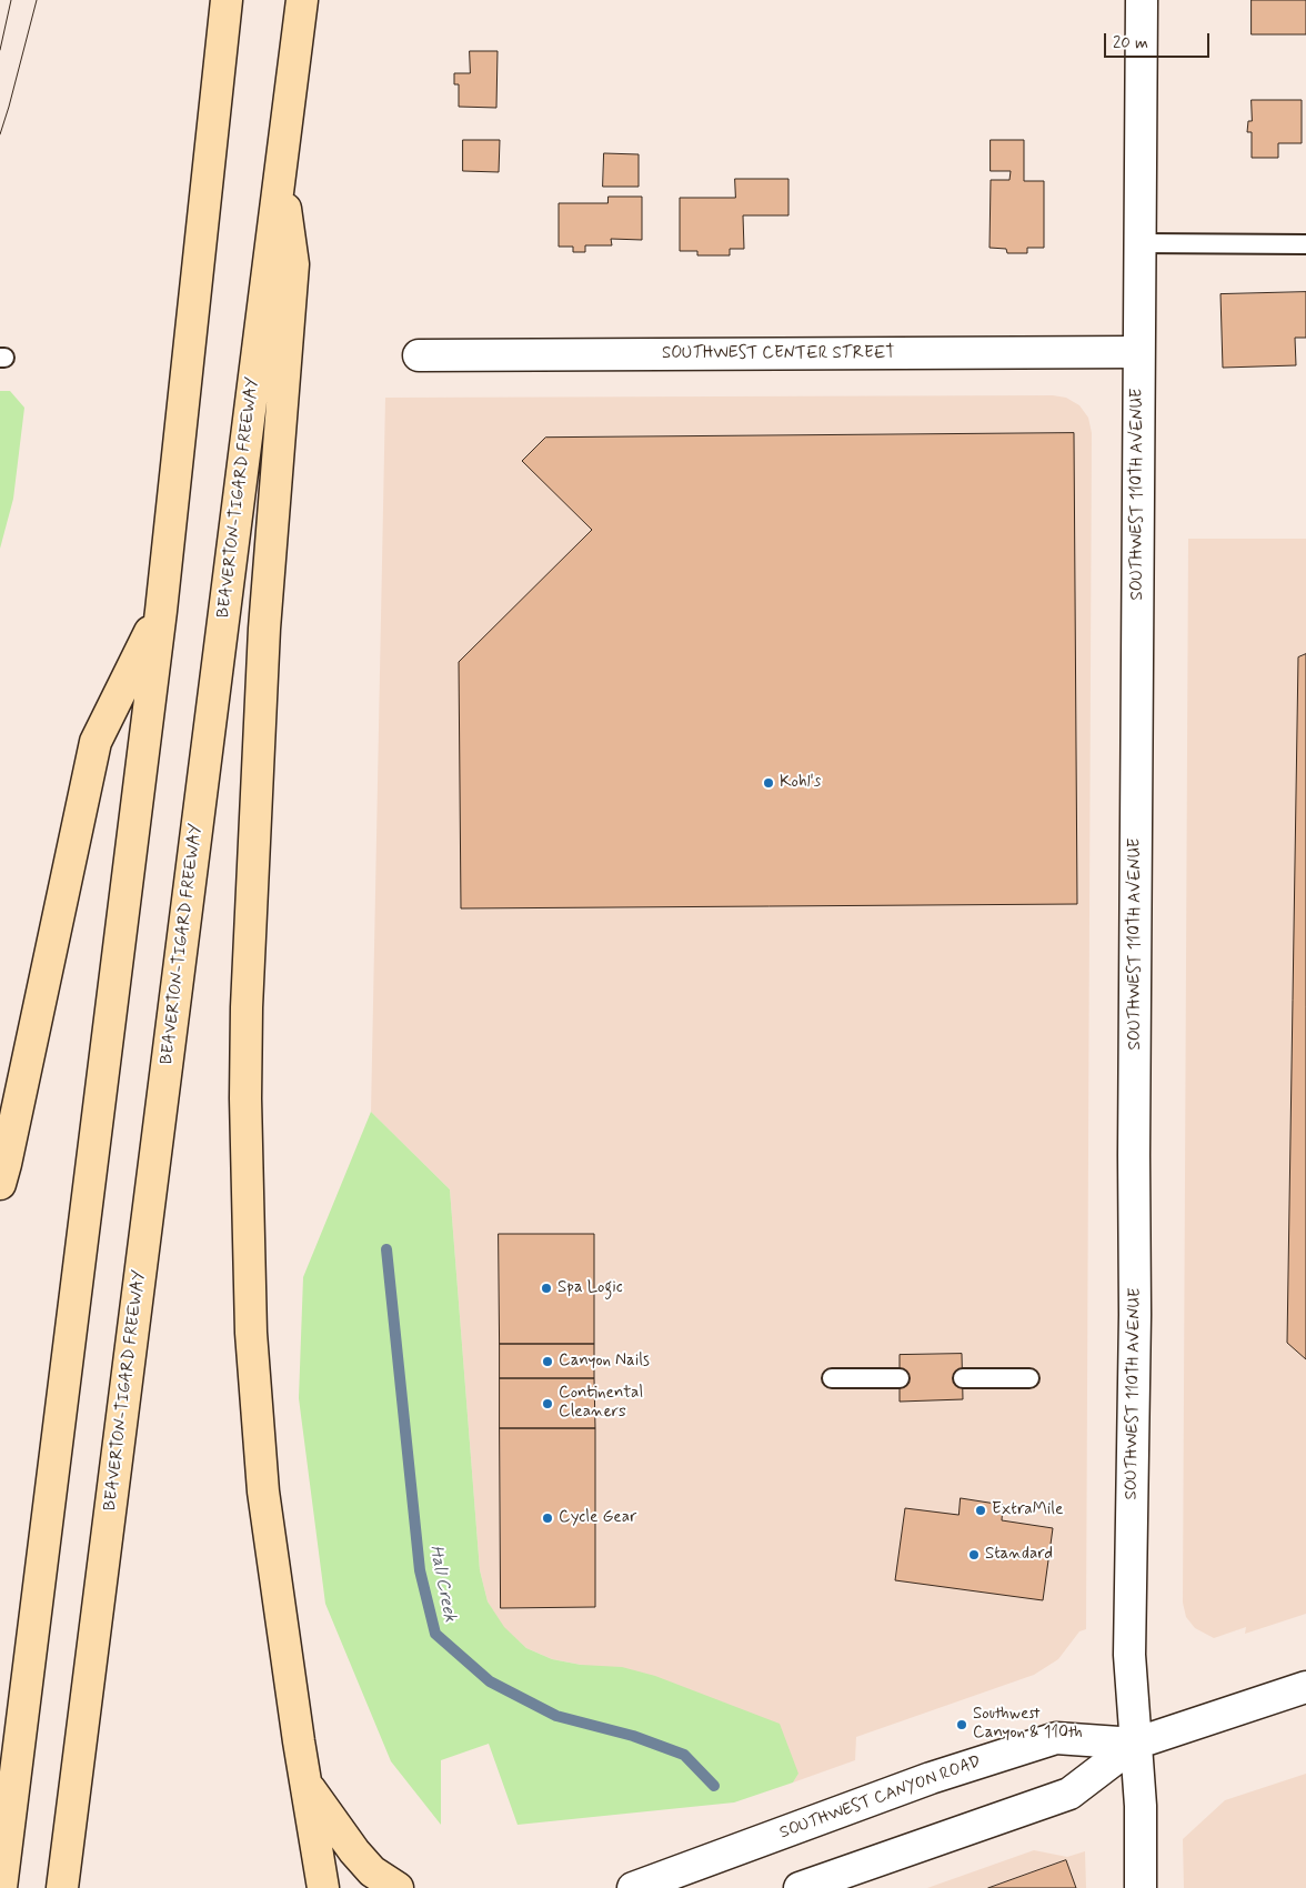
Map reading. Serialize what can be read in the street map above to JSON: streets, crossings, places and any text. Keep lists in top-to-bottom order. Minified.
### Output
{"streets":{"highway":["BEAVERTON-TIGARD FREEWAY"],"street":["SOUTHWEST CENTER STREET","SOUTHWEST 110TH AVENUE","SOUTHWEST CANYON ROAD"]},"crossings":[["SOUTHWEST CENTER STREET","SOUTHWEST 110TH AVENUE"],["SOUTHWEST 110TH AVENUE","SOUTHWEST CANYON ROAD"]],"water":["Hall Creek"],"places":["Kohl's","Spa Logic","Canyon Nails","Continental Cleaners","ExtraMile","Cycle Gear","Standard","Southwest Canyon & 110th"],"scale_bar":"20 m"}
